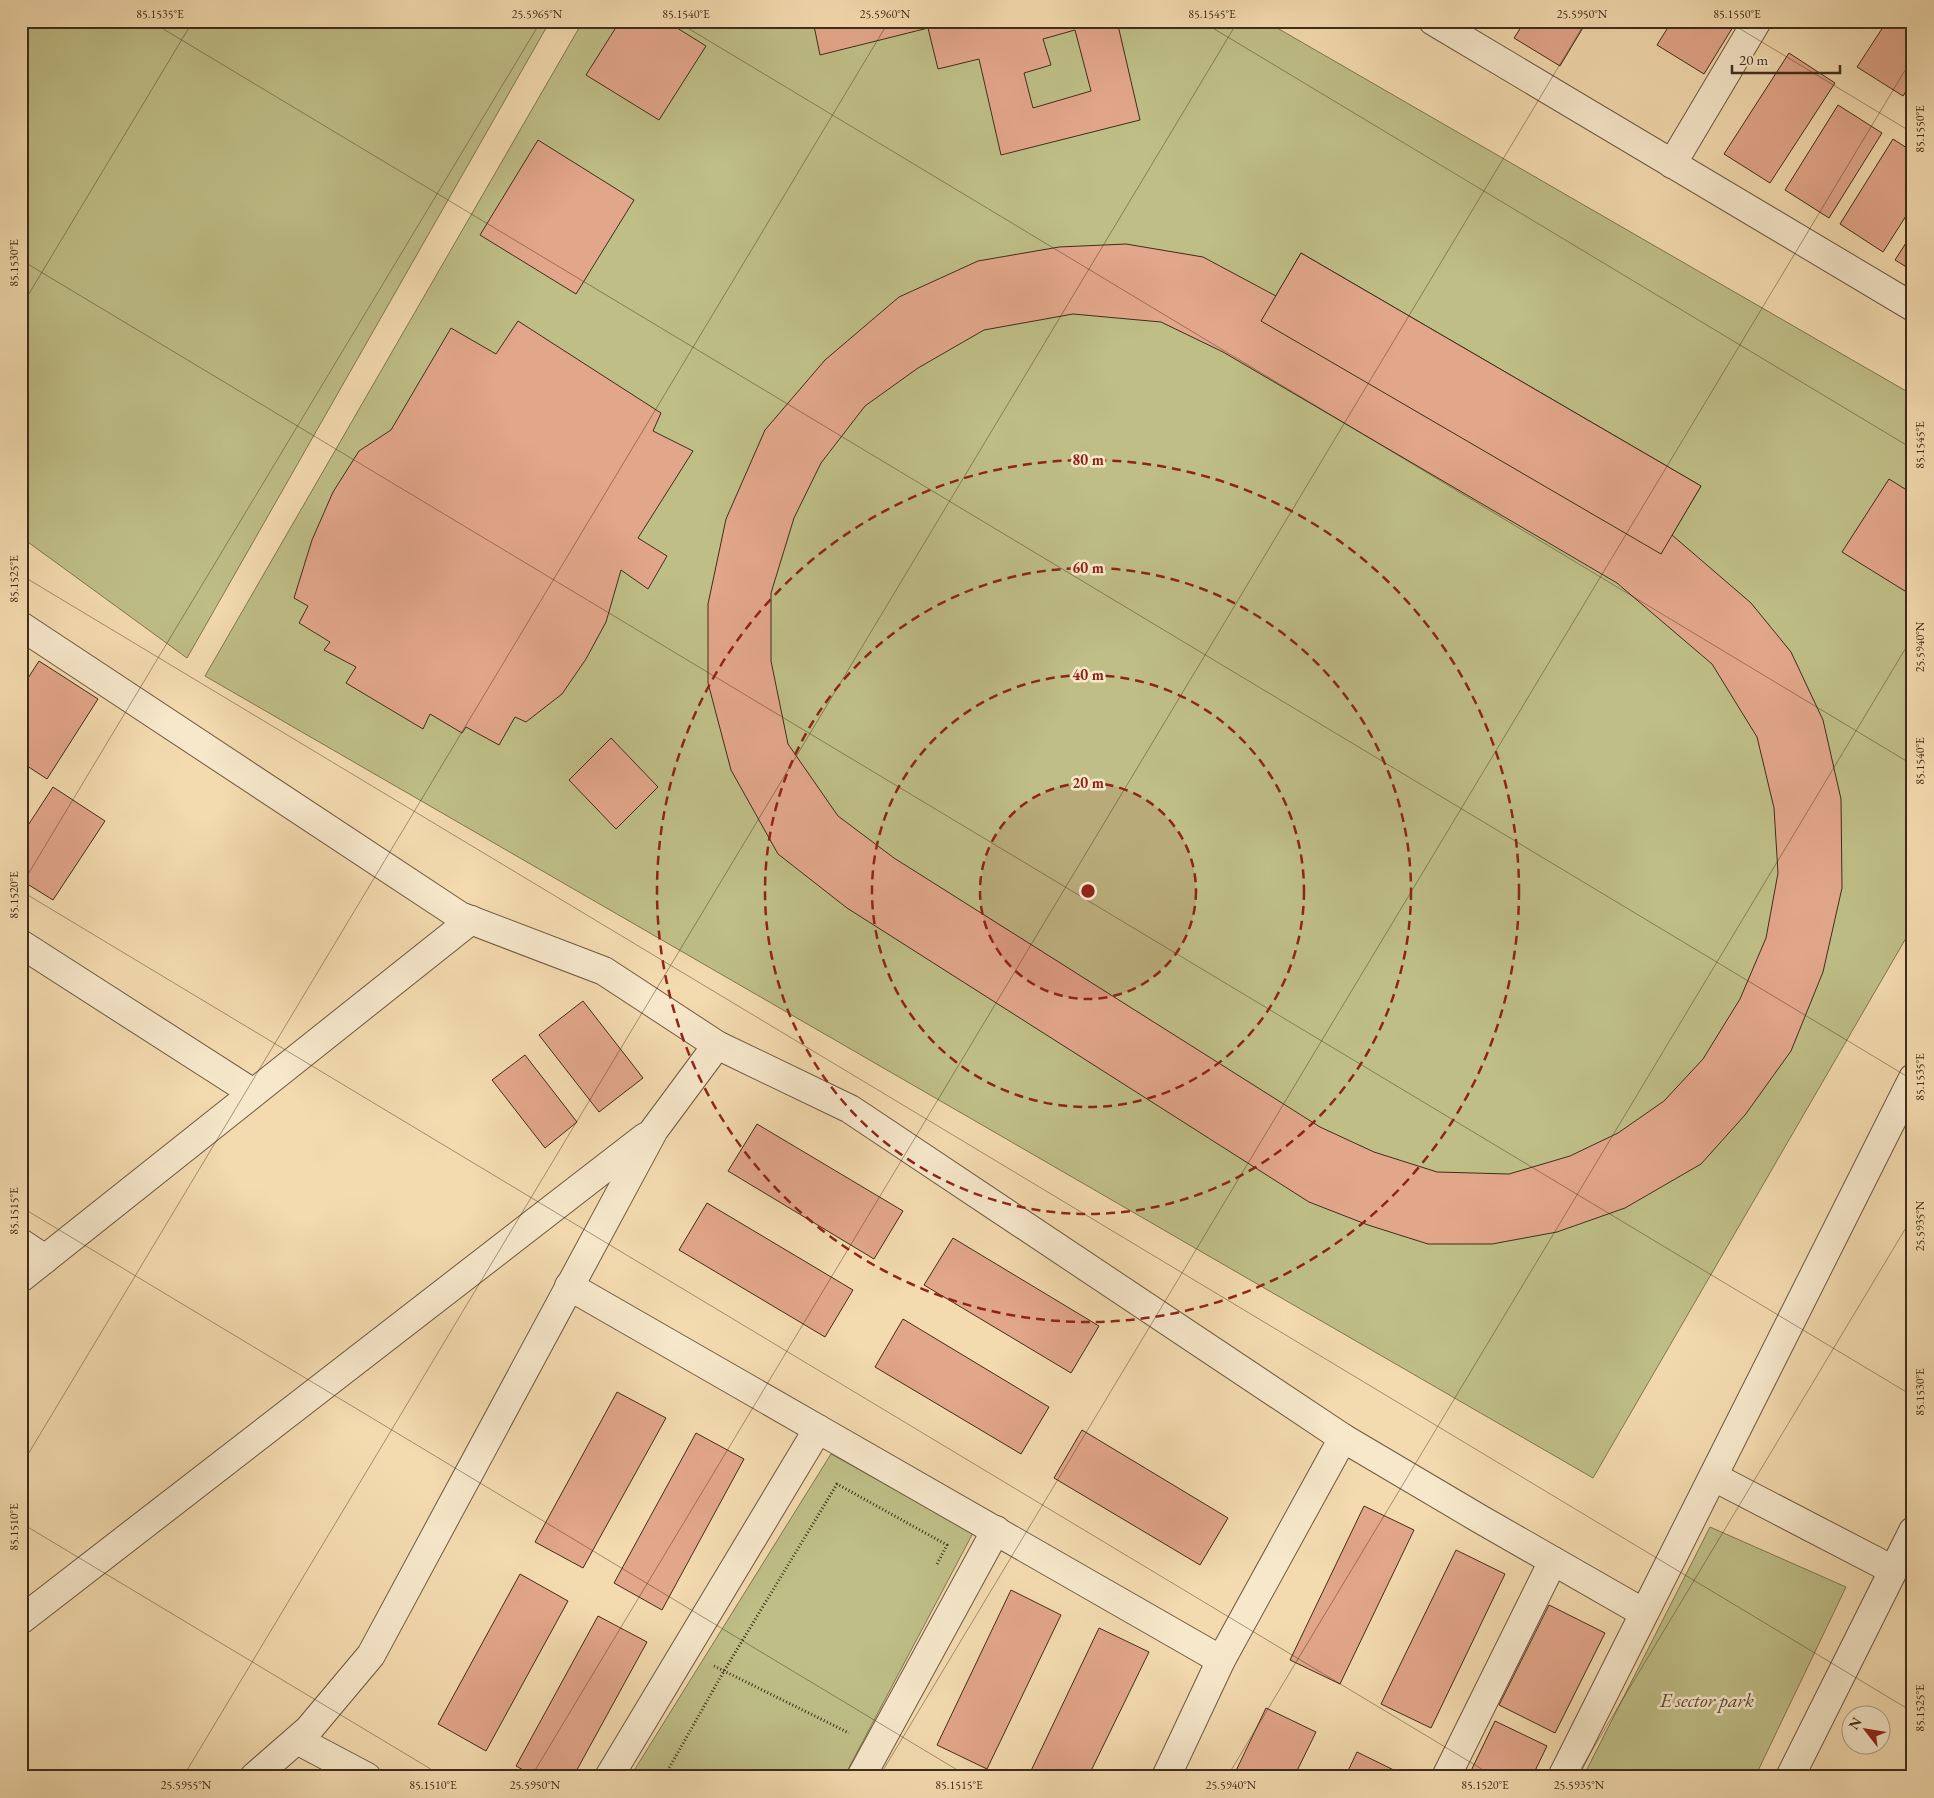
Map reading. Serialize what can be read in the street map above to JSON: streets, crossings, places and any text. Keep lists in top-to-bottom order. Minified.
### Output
{"parks":["E sector park"],"scale_bar":"20 m","north":"top left","coordinates":["85.1535°E","25.5965°N","85.1540°E","25.5960°N","85.1545°E","25.5950°N","85.1550°E","85.1530°E","85.1525°E","25.5940°N","85.1520°E","85.1515°E","25.5935°N","85.1510°E","25.5955°N"],"rings":["80 m","60 m","40 m","20 m"]}
